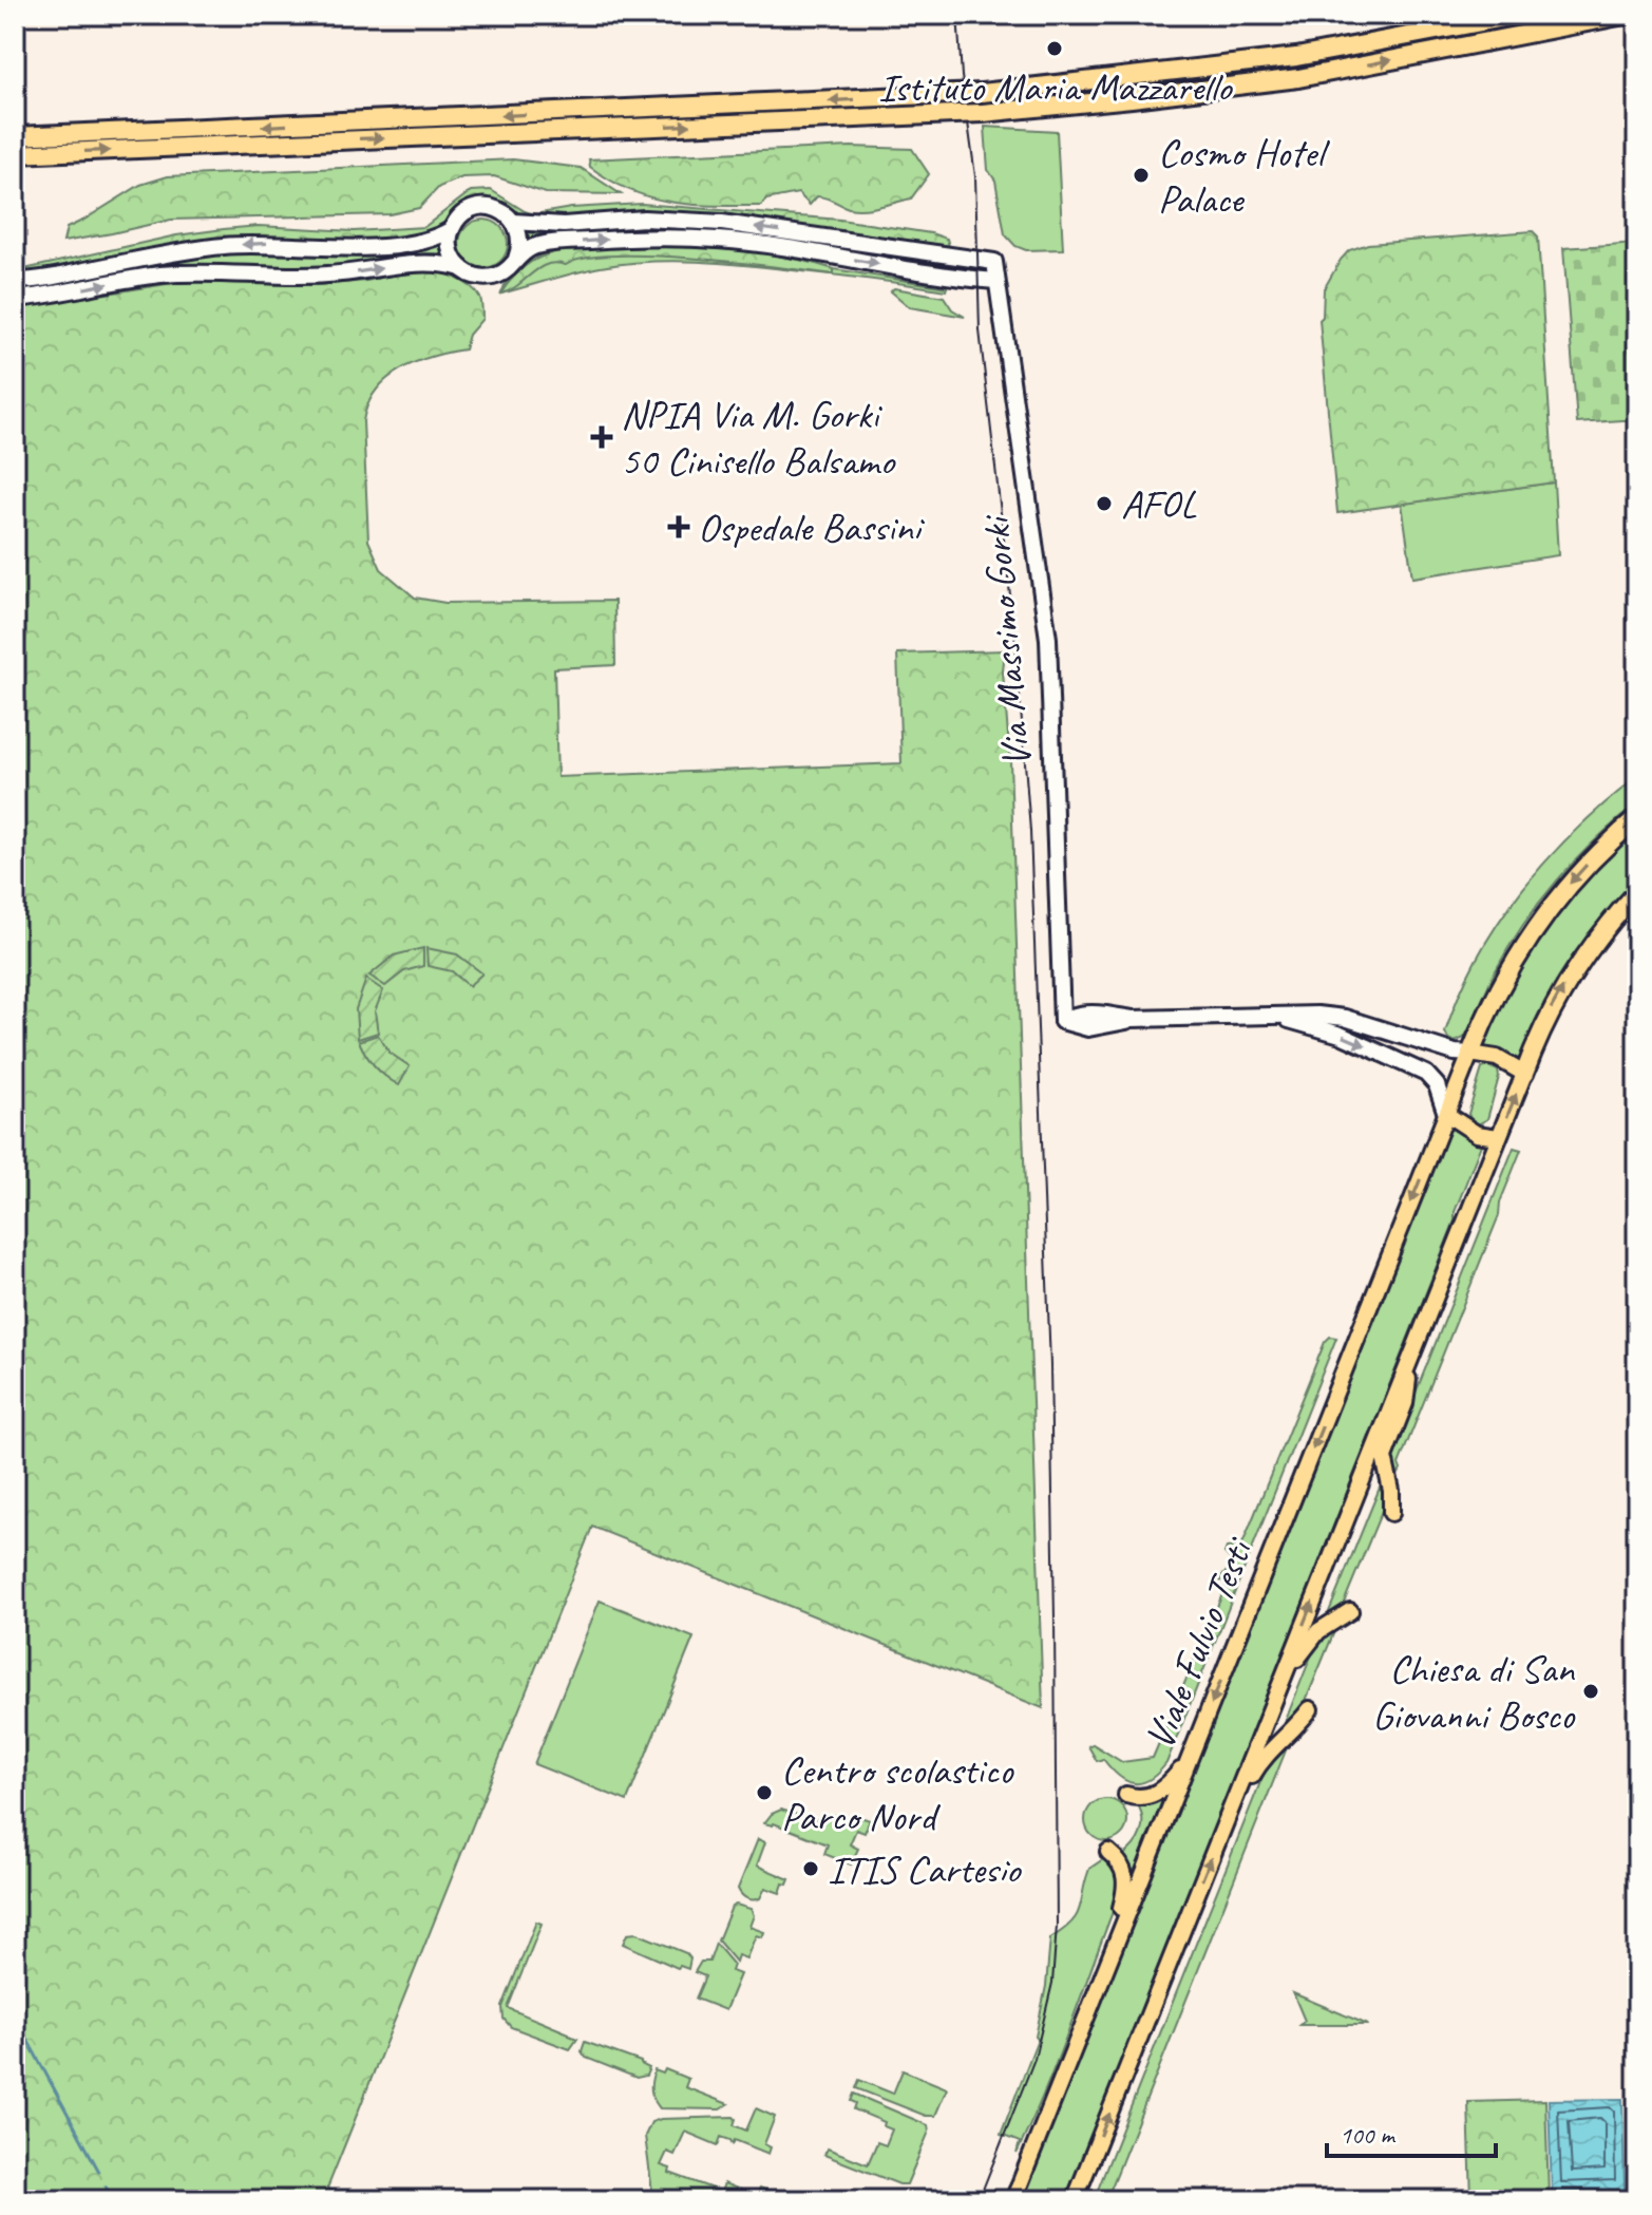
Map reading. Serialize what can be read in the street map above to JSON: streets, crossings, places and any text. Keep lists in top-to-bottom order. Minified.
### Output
{"streets":{"highway":["Viale Fulvio Testi"],"street":["Via Massimo Gorki"]},"one_way":["Viale Fulvio Testi"],"places":{"other":["Istituto Maria Mazzarello","Cosmo Hotel Palace","AFOL","Chiesa di San Giovanni Bosco","Centro scolastico Parco Nord","ITIS Cartesio"],"health":["NPIA Via M. Gorki 50 Cinisello Balsamo","Ospedale Bassini"]},"scale_bar":"100 m"}
